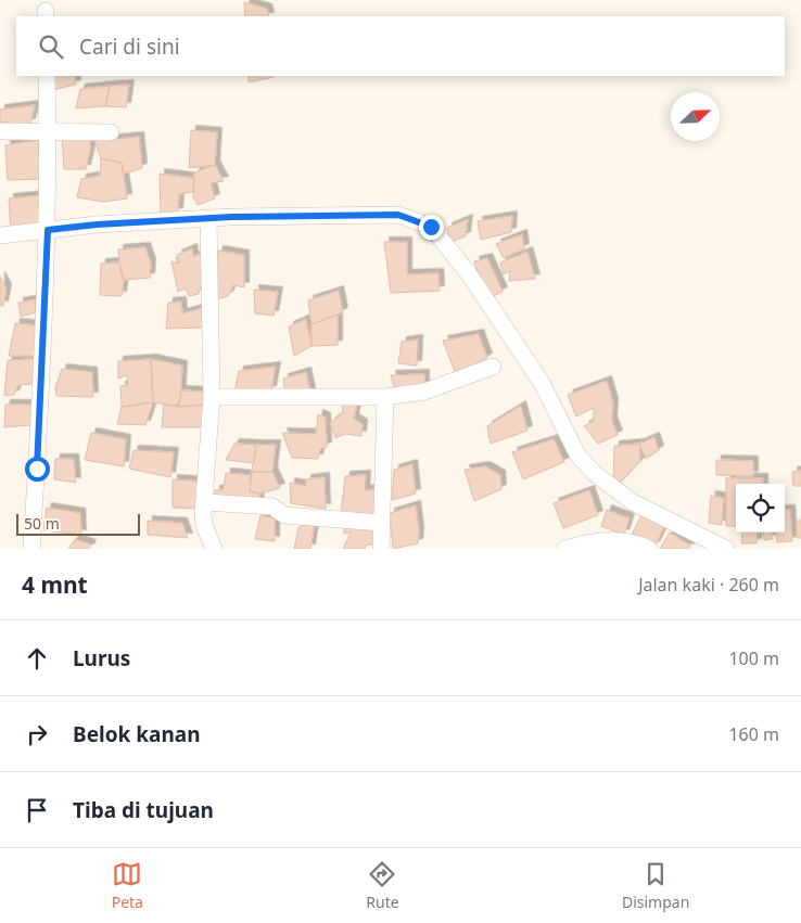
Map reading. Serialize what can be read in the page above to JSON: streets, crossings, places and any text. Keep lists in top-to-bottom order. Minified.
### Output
{"scale_bar":"50 m","north":"top right","page":{"search":"Cari di sini","scale":"50 m","heading":["4 mnt","Jalan kaki · 260 m"],"list":[["Lurus","100 m"],["Belok kanan","160 m"],"Tiba di tujuan"],"nav":["Peta","Rute","Disimpan"]}}
